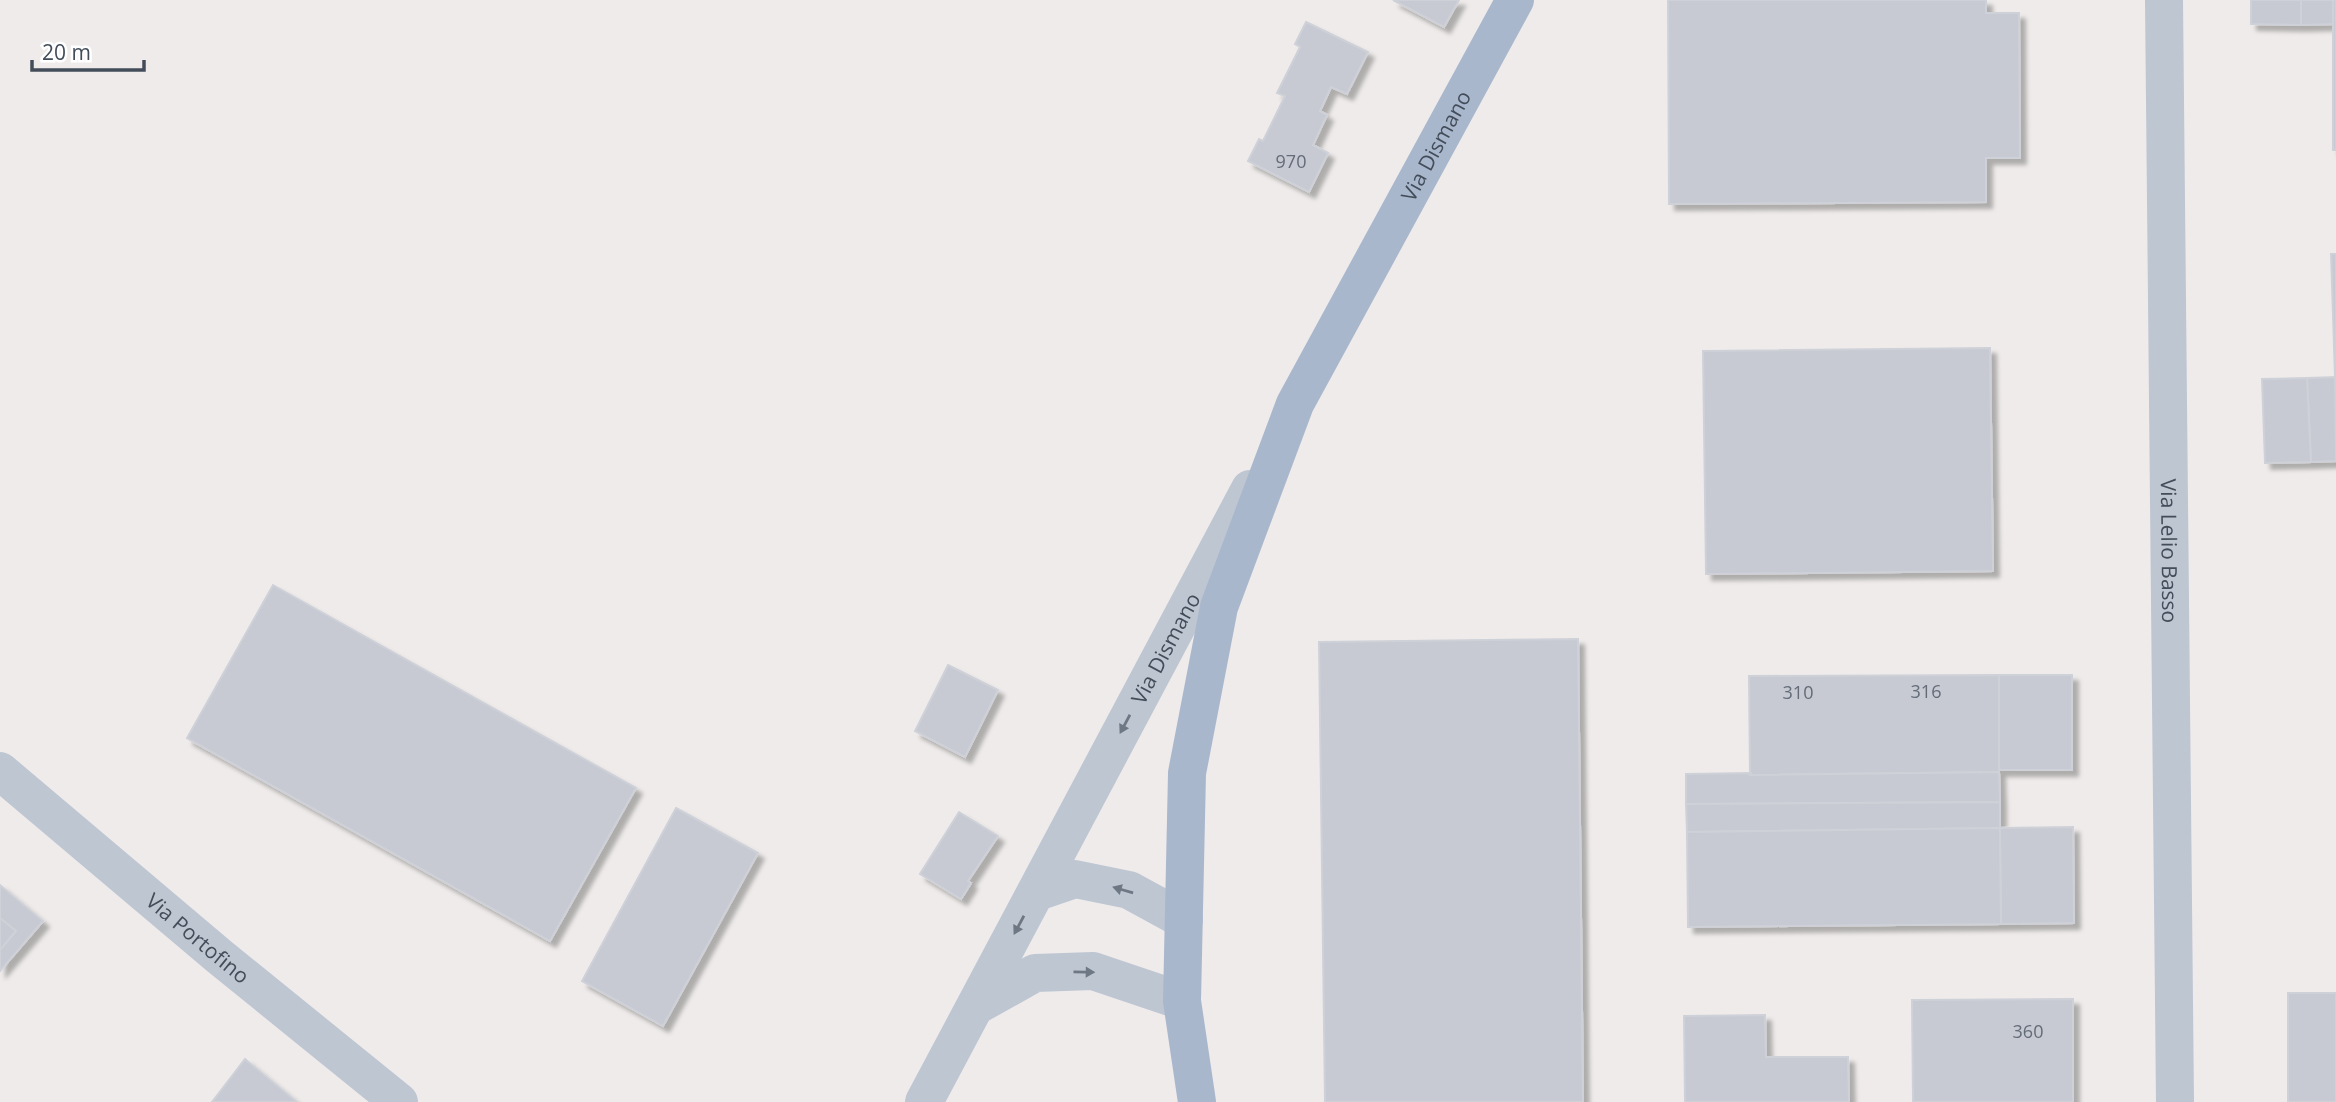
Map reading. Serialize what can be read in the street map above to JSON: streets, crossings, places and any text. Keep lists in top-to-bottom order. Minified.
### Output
{"streets":{"main road":["Via Dismano"],"street":["Via Lelio Basso","Via Portofino"]},"house_numbers":["970","316","310","360"],"scale_bar":"20 m"}
